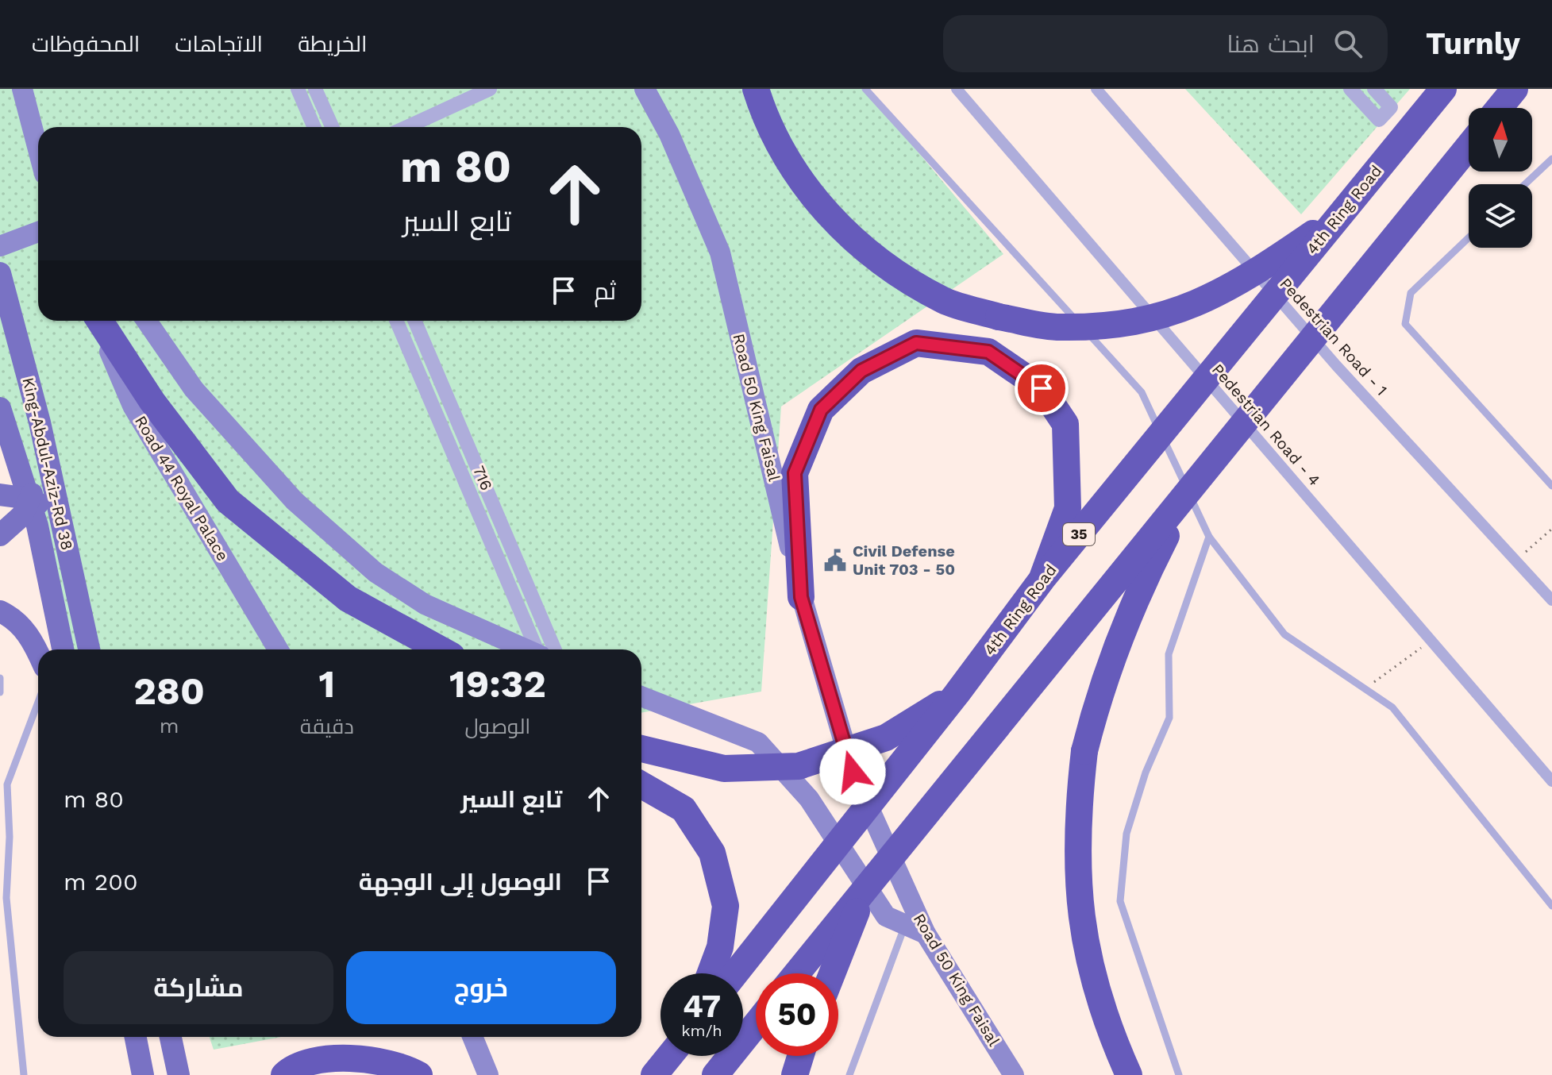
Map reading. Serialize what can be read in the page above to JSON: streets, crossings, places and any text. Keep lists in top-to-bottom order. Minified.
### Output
{"streets":{"highway":["4th Ring Road","35"],"main road":["Road 50 King Faisal","King-Abdul-Aziz-Rd 38","Road 44 Royal Palace"],"street":["Pedestrian Road - 1","Pedestrian Road - 4","716"]},"places":{"public building":["Civil Defense Unit 703 - 50"]},"north":"top","page":{"header":"Turnly","search":"ابحث هنا","nav":["الخريطة","الاتجاهات","المحفوظات"],"turn":["80 m","تابع السير"],"then":"ثم","eta":["19:32","الوصول","1","دقيقة","280","m"],"list":[{"name":"تابع السير","value":"80 m"},{"name":"الوصول إلى الوجهة","value":"200 m"}],"buttons":["خروج","مشاركة"],"speed":"47 km/h","limit":"50"}}
